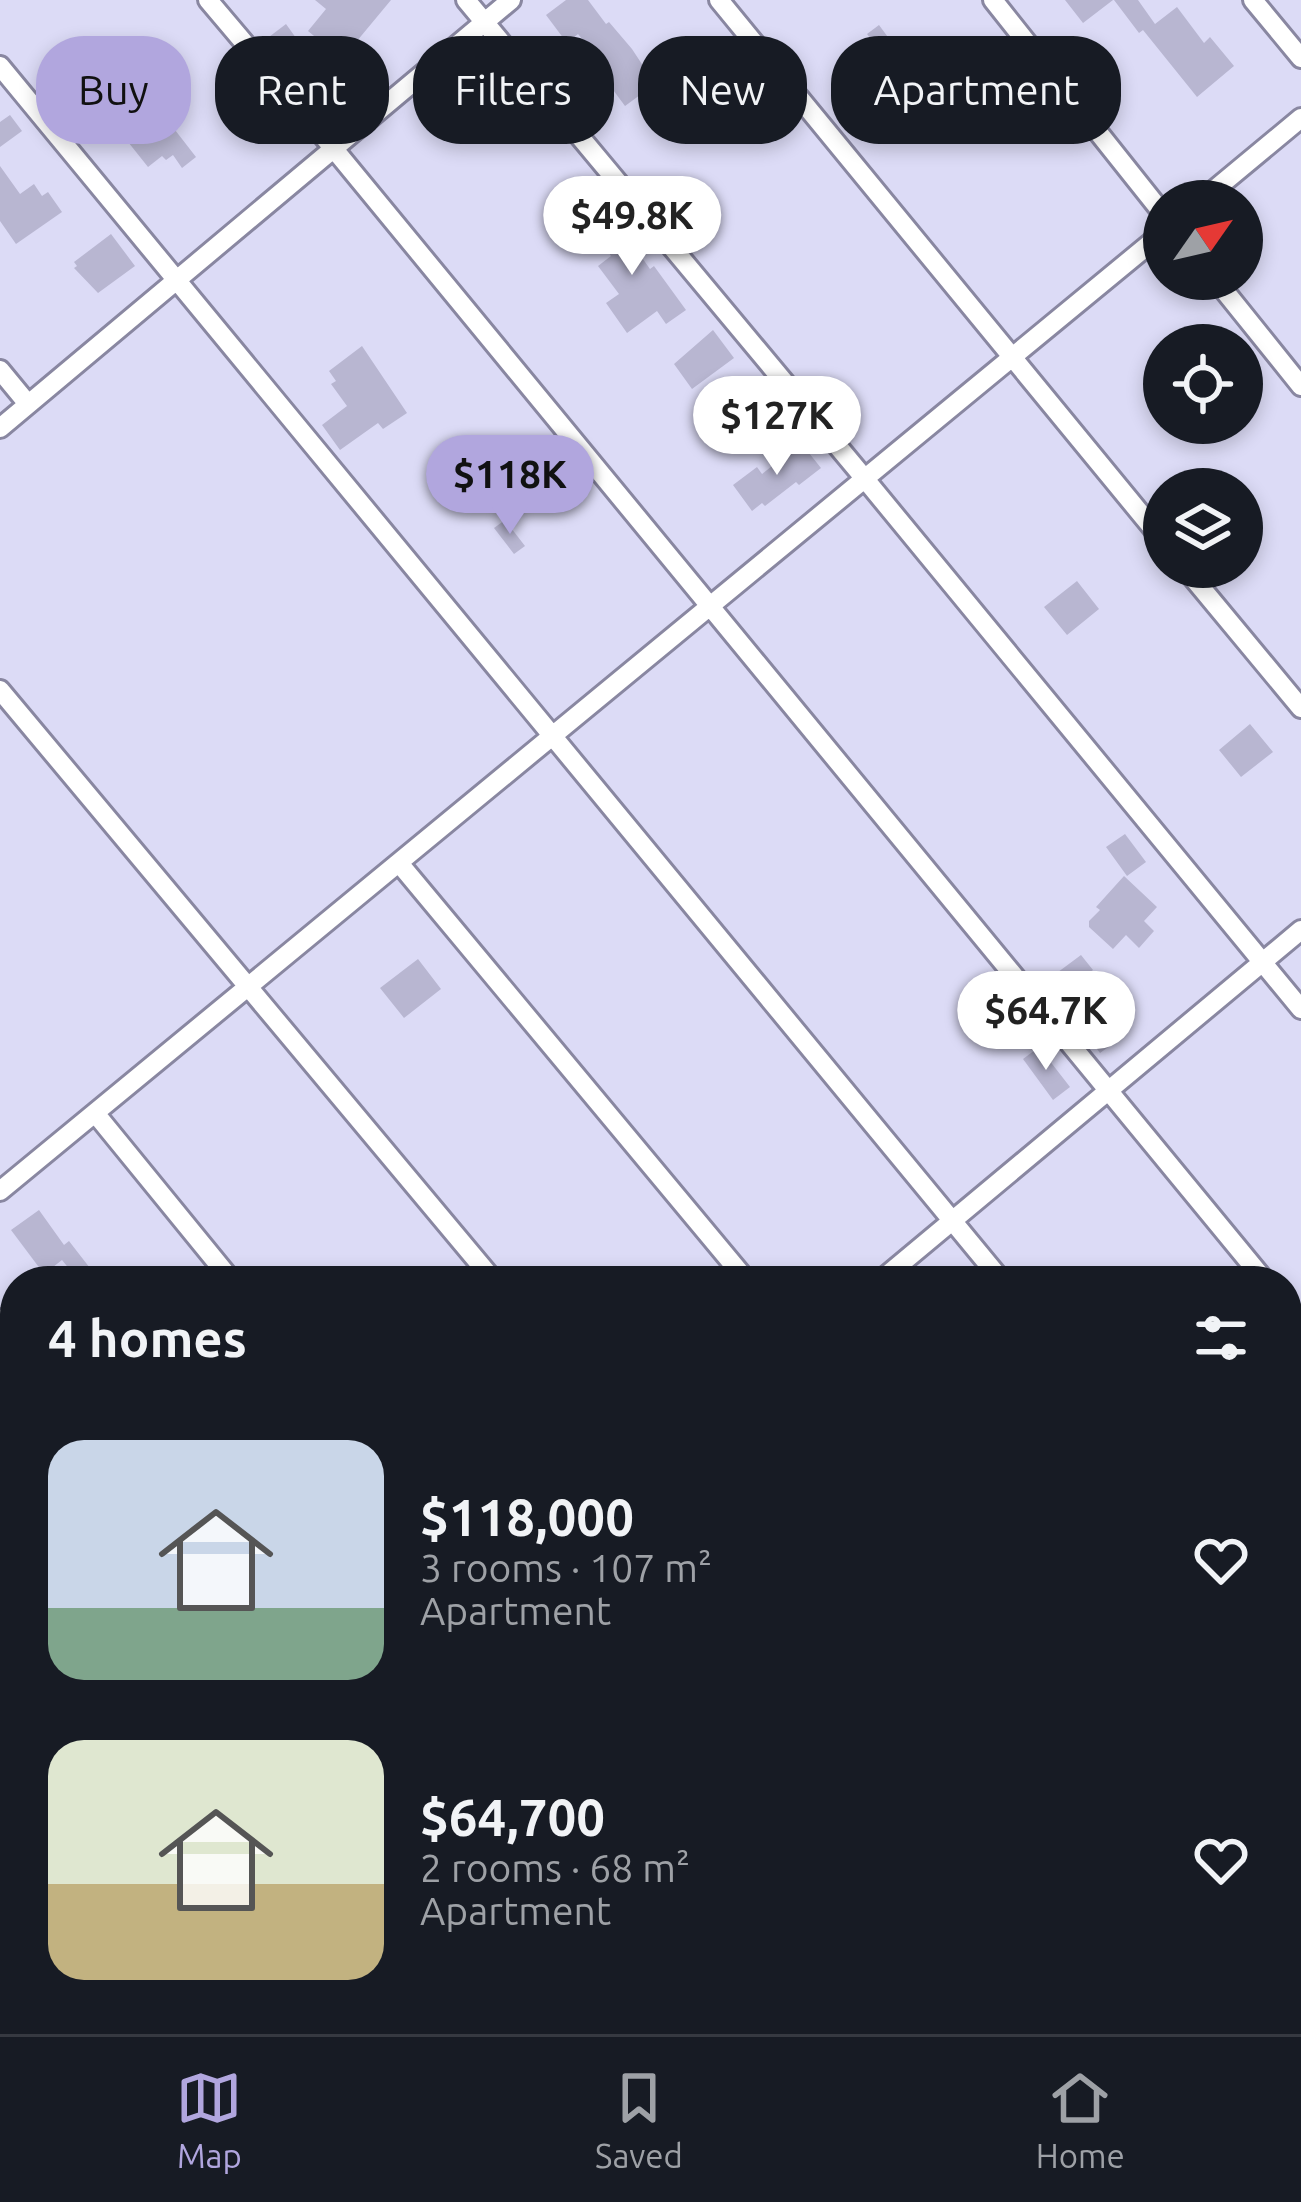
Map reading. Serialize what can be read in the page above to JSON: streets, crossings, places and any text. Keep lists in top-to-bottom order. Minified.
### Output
{"north":"top right","page":{"chip":["Buy","Rent","Filters","New","Apartment"],"price":["$49.8K","$127K","$118K","$64.7K"],"heading":"4 homes","list":[{"name":"$118,000","note":"3 rooms · 107 m² · Apartment"},{"name":"$64,700","note":"2 rooms · 68 m² · Apartment"}],"tabs":["Map","Saved","Home"]}}
